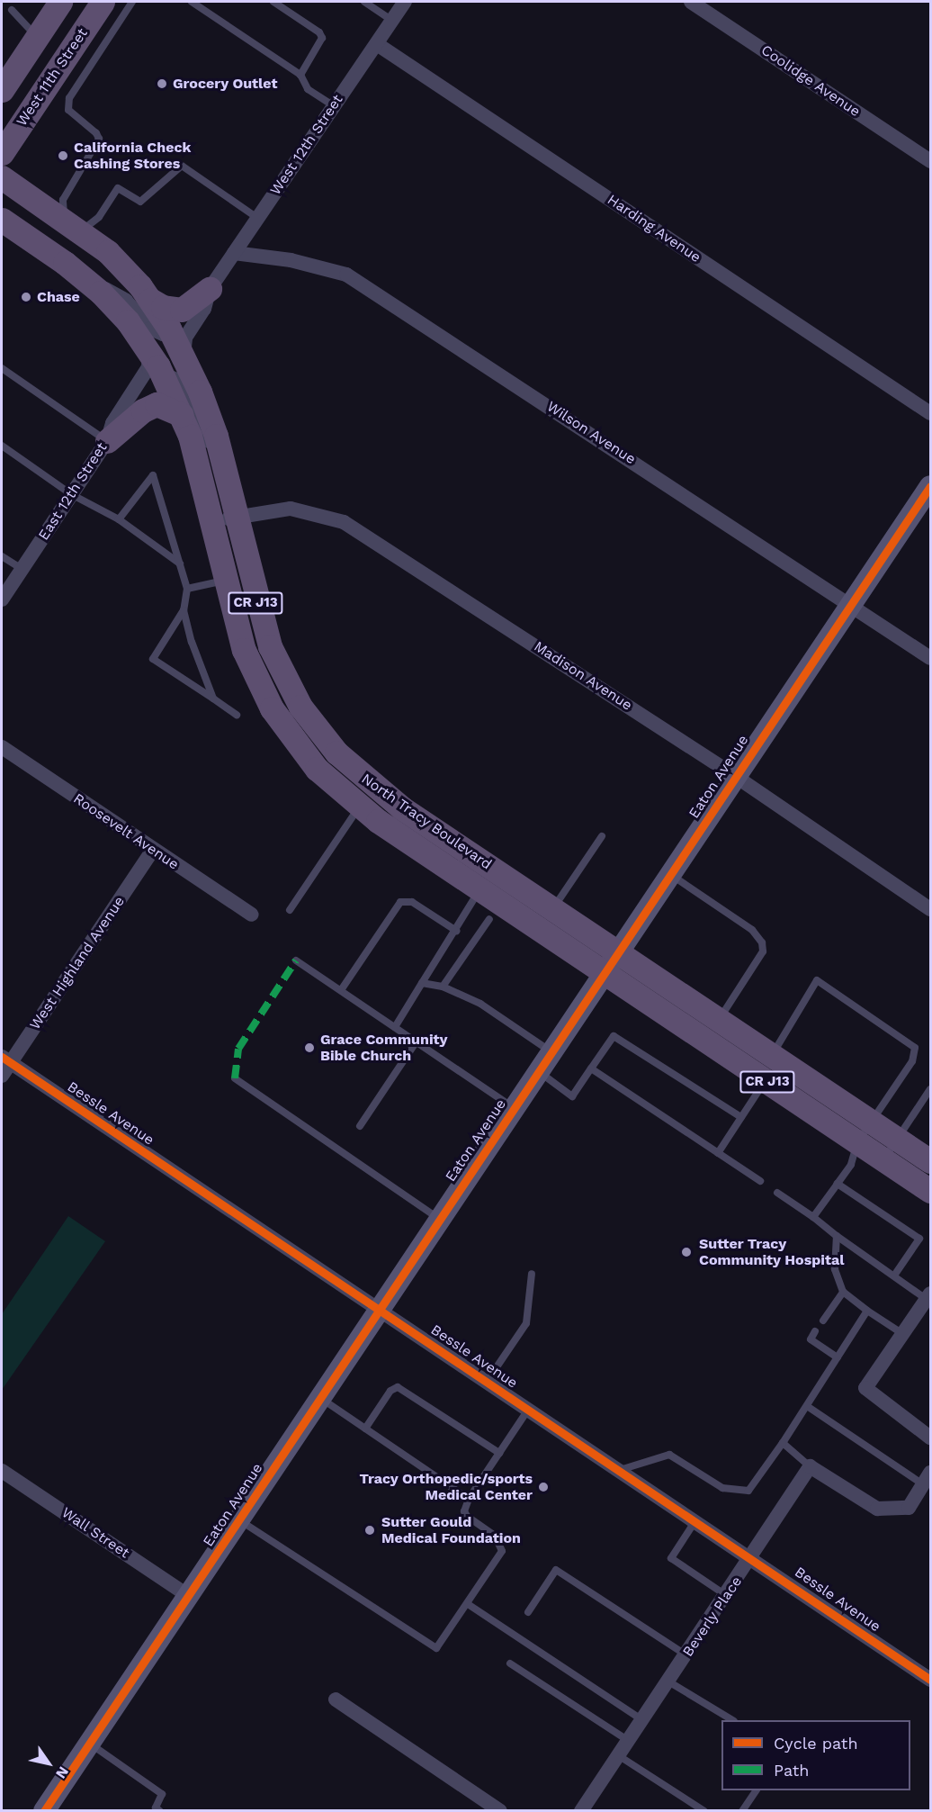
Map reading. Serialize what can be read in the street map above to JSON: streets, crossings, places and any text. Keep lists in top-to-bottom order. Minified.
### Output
{"streets":{"main road":["West 11th Street","CR J13","North Tracy Boulevard"],"street":["Coolidge Avenue","West 12th Street","Harding Avenue","Wilson Avenue","East 12th Street","Madison Avenue","Eaton Avenue","Roosevelt Avenue","West Highland Avenue","Bessle Avenue","Wall Street","Beverly Place"]},"crossings":[["West 12th Street","Harding Avenue"],["West 12th Street","Wilson Avenue"],["Wilson Avenue","Eaton Avenue"],["East 12th Street","North Tracy Boulevard"],["Madison Avenue","Eaton Avenue"],["Madison Avenue","North Tracy Boulevard"],["Eaton Avenue","North Tracy Boulevard"],["Eaton Avenue","Bessle Avenue"],["Eaton Avenue","Wall Street"],["Roosevelt Avenue","West Highland Avenue"],["West Highland Avenue","Bessle Avenue"],["Bessle Avenue","Beverly Place"]],"places":["Grocery Outlet","California Check Cashing Stores","Chase","Grace Community Bible Church","Sutter Tracy Community Hospital","Tracy Orthopedic/sports Medical Center","Sutter Gould Medical Foundation"],"legend":["Cycle path","Path"],"north":"bottom right"}
